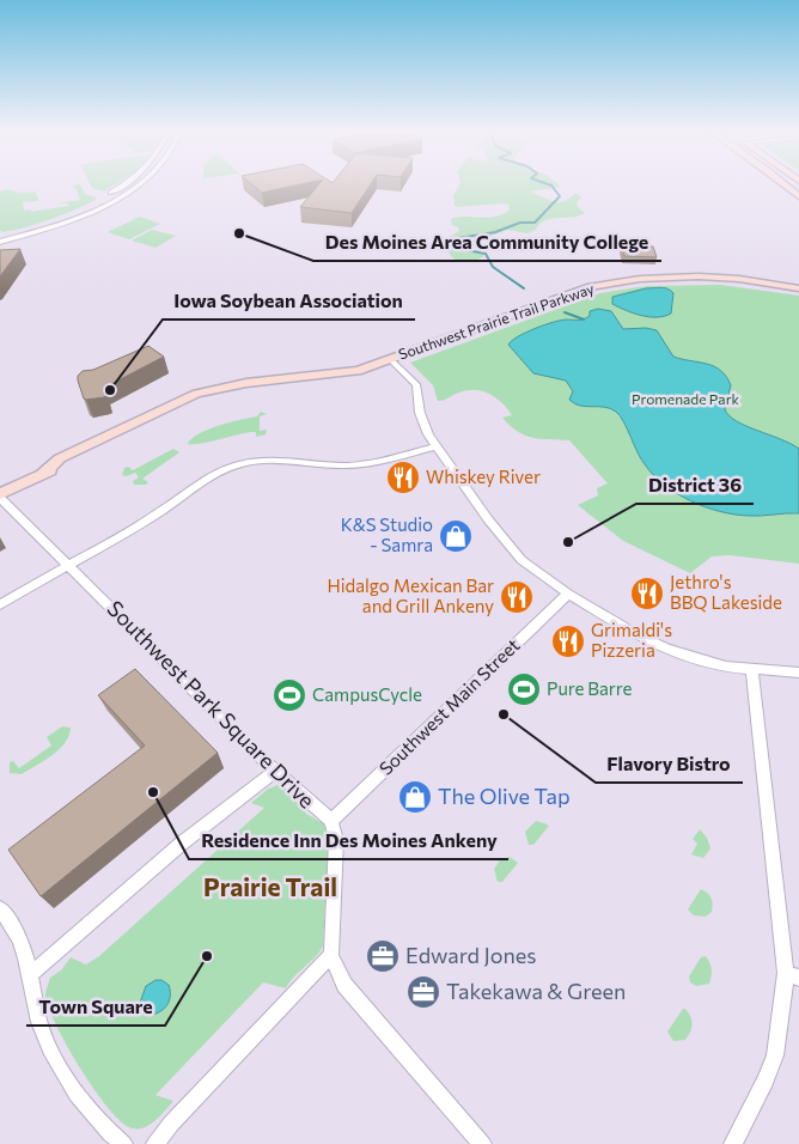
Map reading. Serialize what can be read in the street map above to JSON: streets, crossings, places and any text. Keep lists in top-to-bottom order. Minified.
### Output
{"streets":{"street":["Southwest Prairie Trail Parkway","Southwest Park Square Drive","Southwest Main Street"]},"crossings":[["Southwest Prairie Trail Parkway","Southwest Park Square Drive"],["Southwest Park Square Drive","Southwest Main Street"]],"districts":["Prairie Trail"],"parks":["Promenade Park"],"places":{"other":["Des Moines Area Community College","Iowa Soybean Association","District 36","Flavory Bistro","Residence Inn Des Moines Ankeny","Town Square"],"restaurant":["Whiskey River","Jethro's BBQ Lakeside","Hidalgo Mexican Bar and Grill Ankeny","Grimaldi's Pizzeria"],"shop":["K&S Studio - Samra","The Olive Tap"],"sports":["Pure Barre","CampusCycle"],"office":["Edward Jones","Takekawa & Green"]}}
